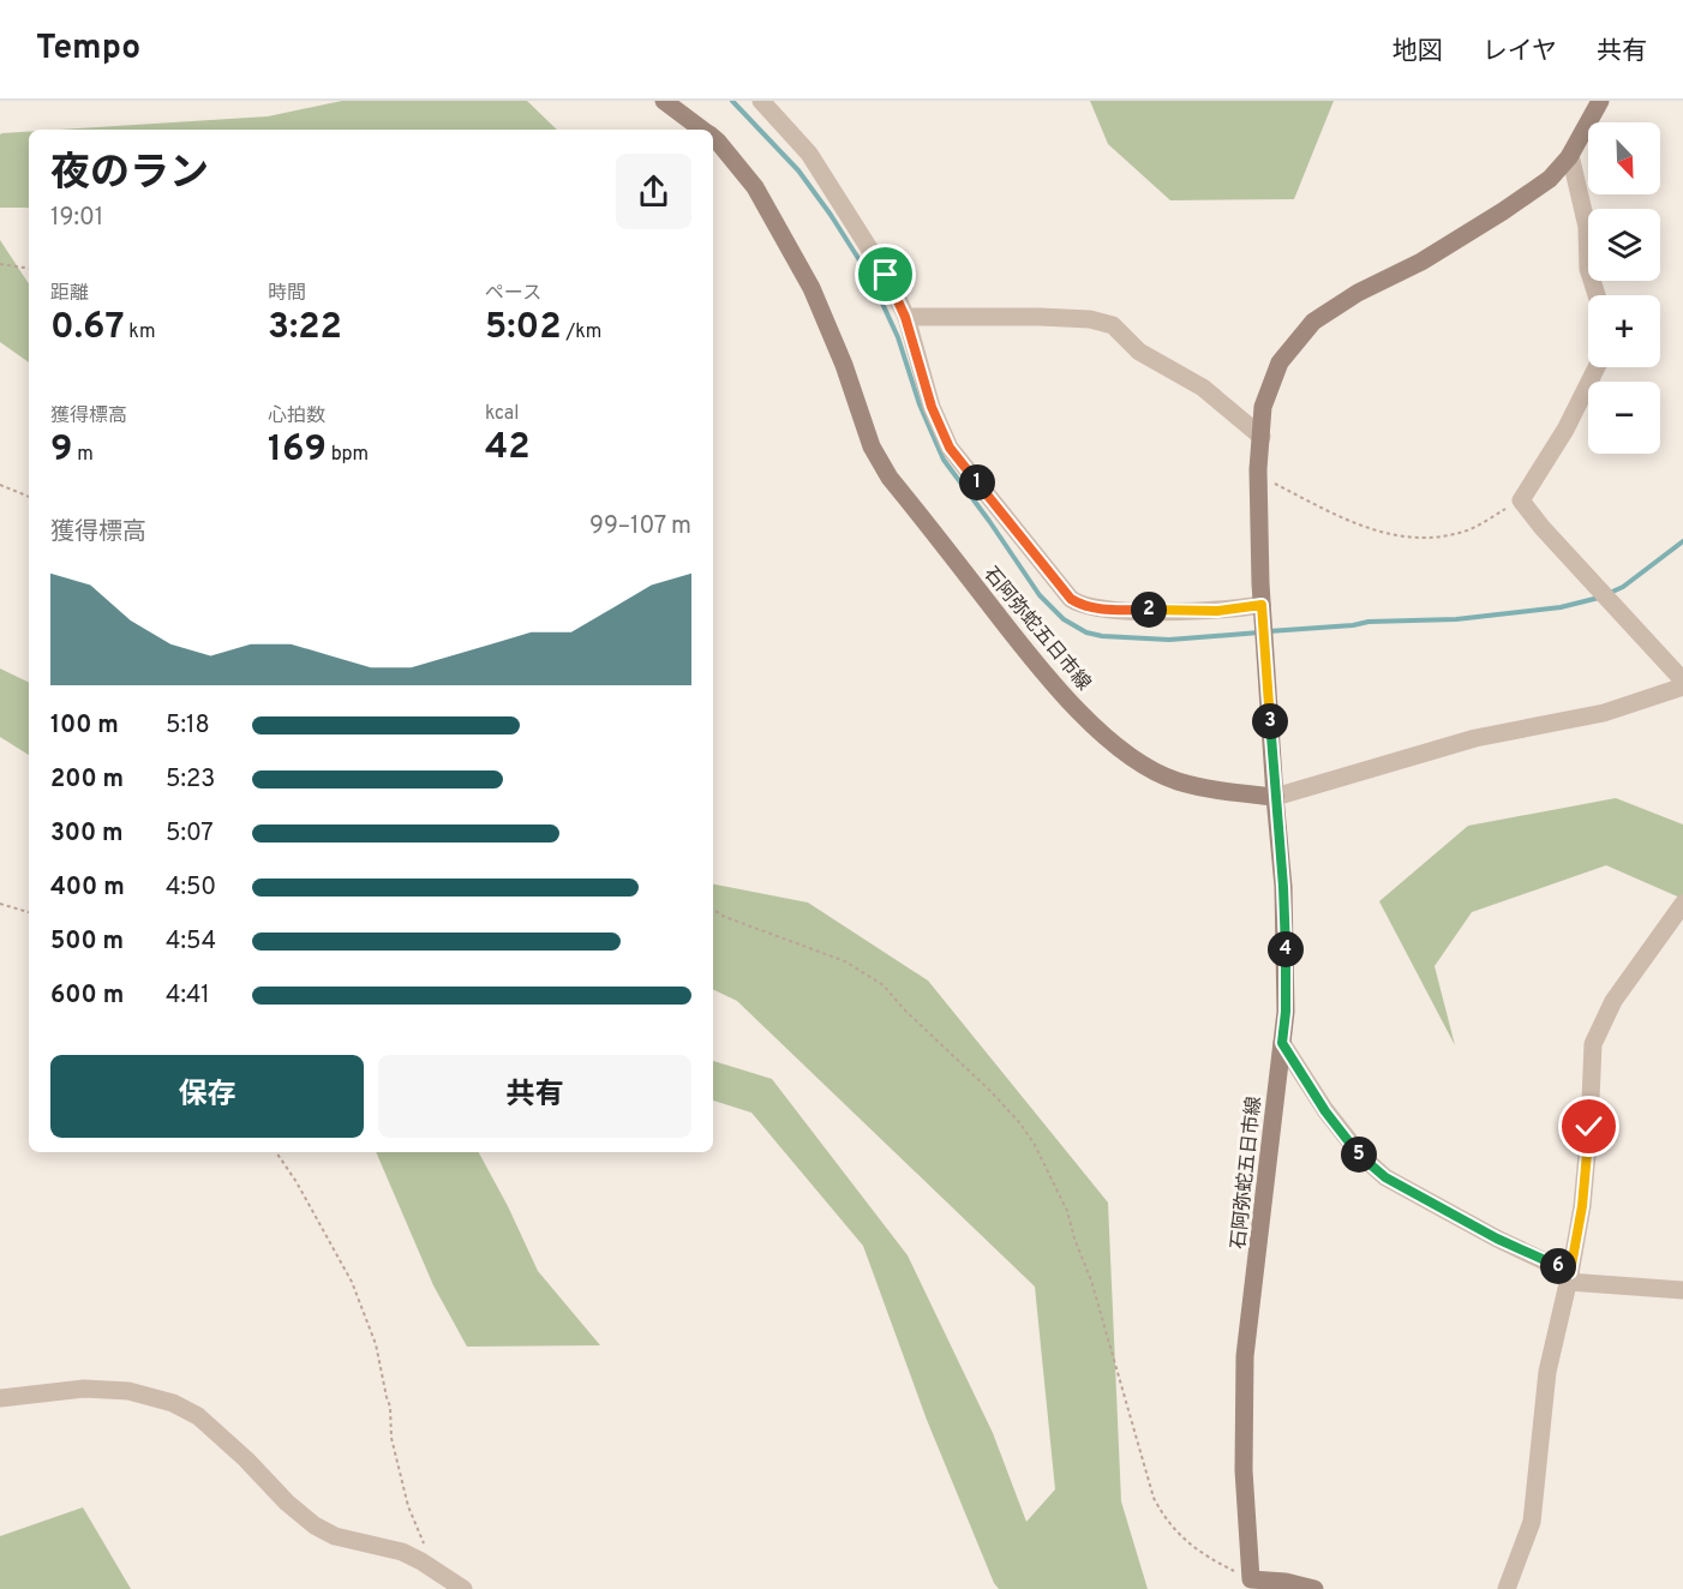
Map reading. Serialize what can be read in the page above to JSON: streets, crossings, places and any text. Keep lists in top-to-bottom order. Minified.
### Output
{"streets":{"main road":["石阿弥蛇五日市線"]},"north":"bottom right","page":{"header":"Tempo","nav":["地図","レイヤ","共有"],"map_buttons":["+","−"],"heading":["夜のラン","19:01"],"stats":[["距離","0.67 km"],["時間","3:22"],["ペース","5:02 /km"],["獲得標高","9 m"],["心拍数","169 bpm"],["kcal","42"]],"pins":["1","2","3","4","5","6"],"chart":["獲得標高","99–107 m"],"list":[{"name":"100 m","note":"5:18"},{"name":"200 m","note":"5:23"},{"name":"300 m","note":"5:07"},{"name":"400 m","note":"4:50"},{"name":"500 m","note":"4:54"},{"name":"600 m","note":"4:41"}],"buttons":["保存","共有"]}}
